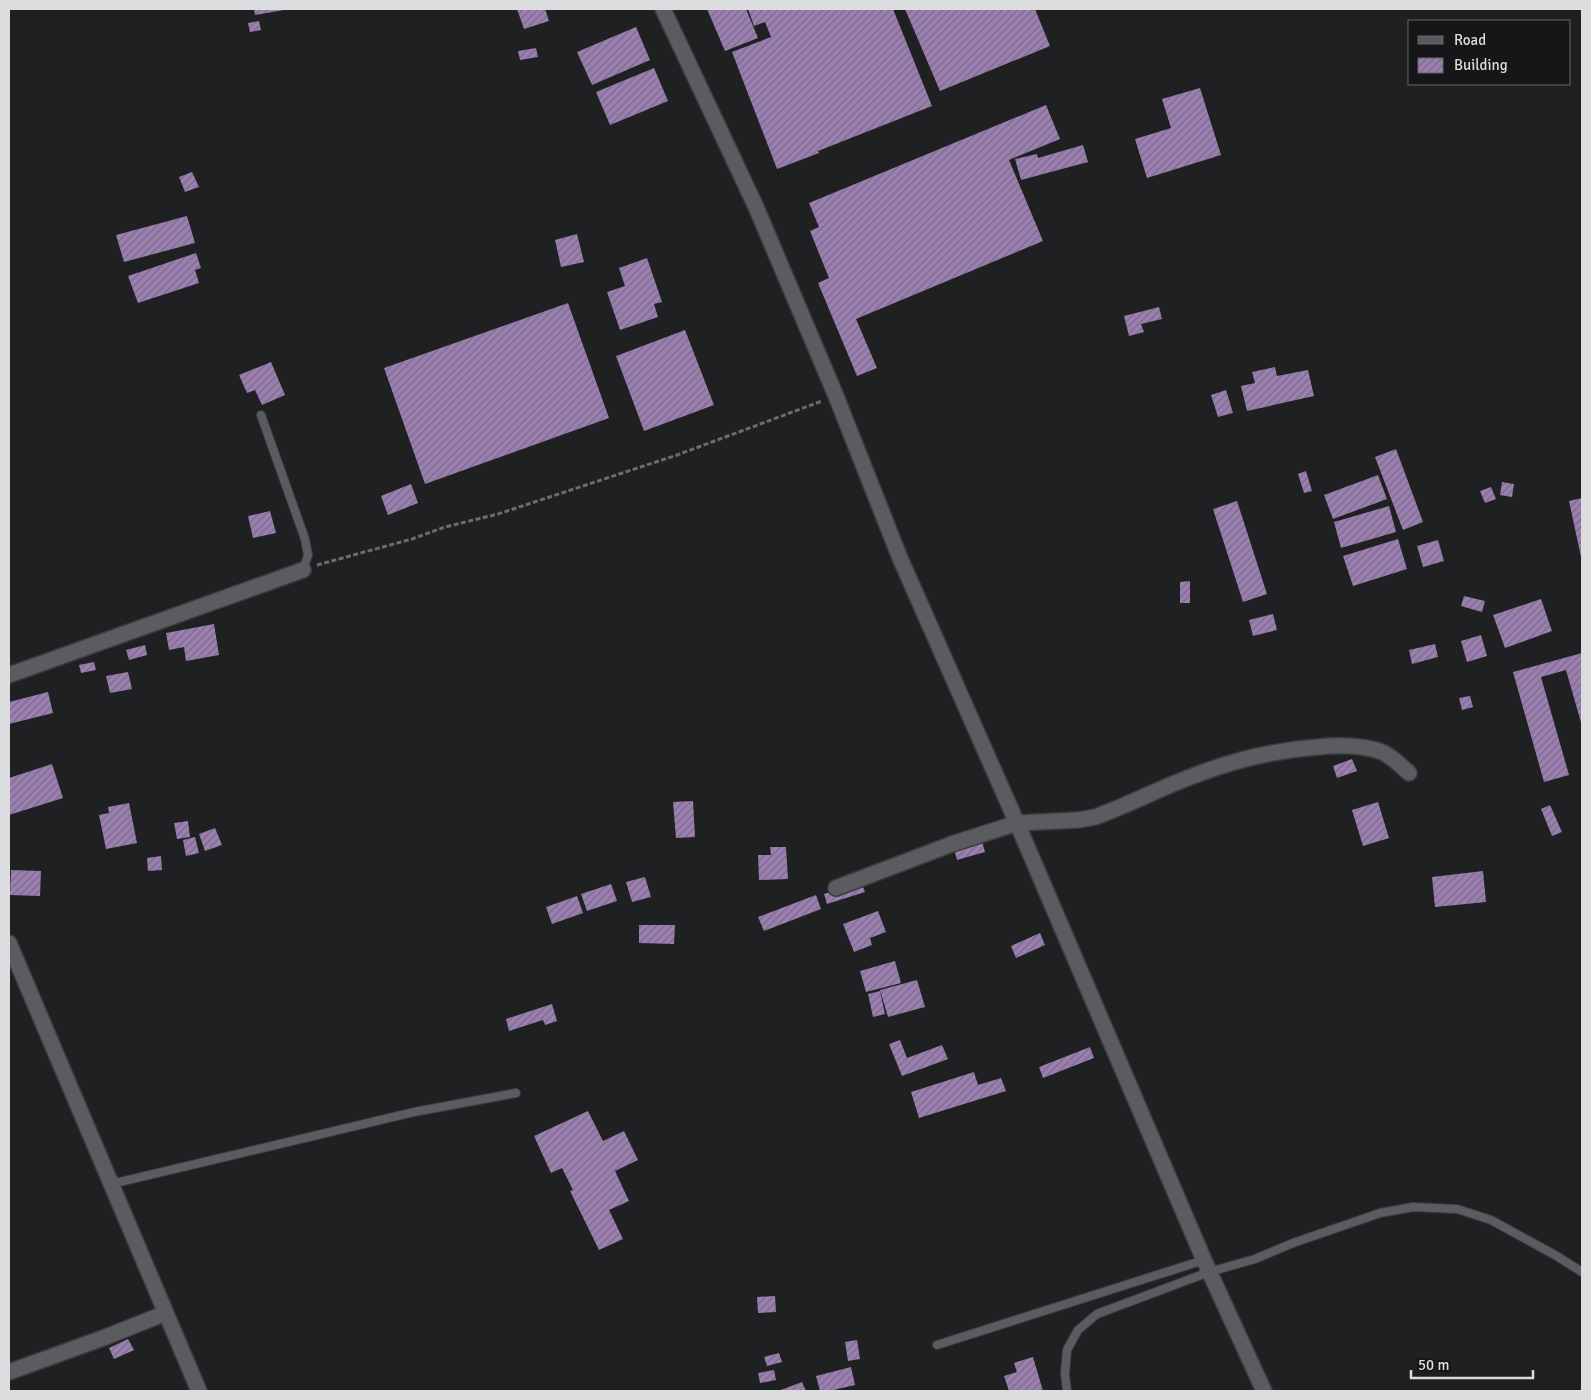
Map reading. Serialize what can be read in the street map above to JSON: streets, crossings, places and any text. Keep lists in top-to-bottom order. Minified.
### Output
{"legend":["Road","Building"],"scale_bar":"50 m"}
